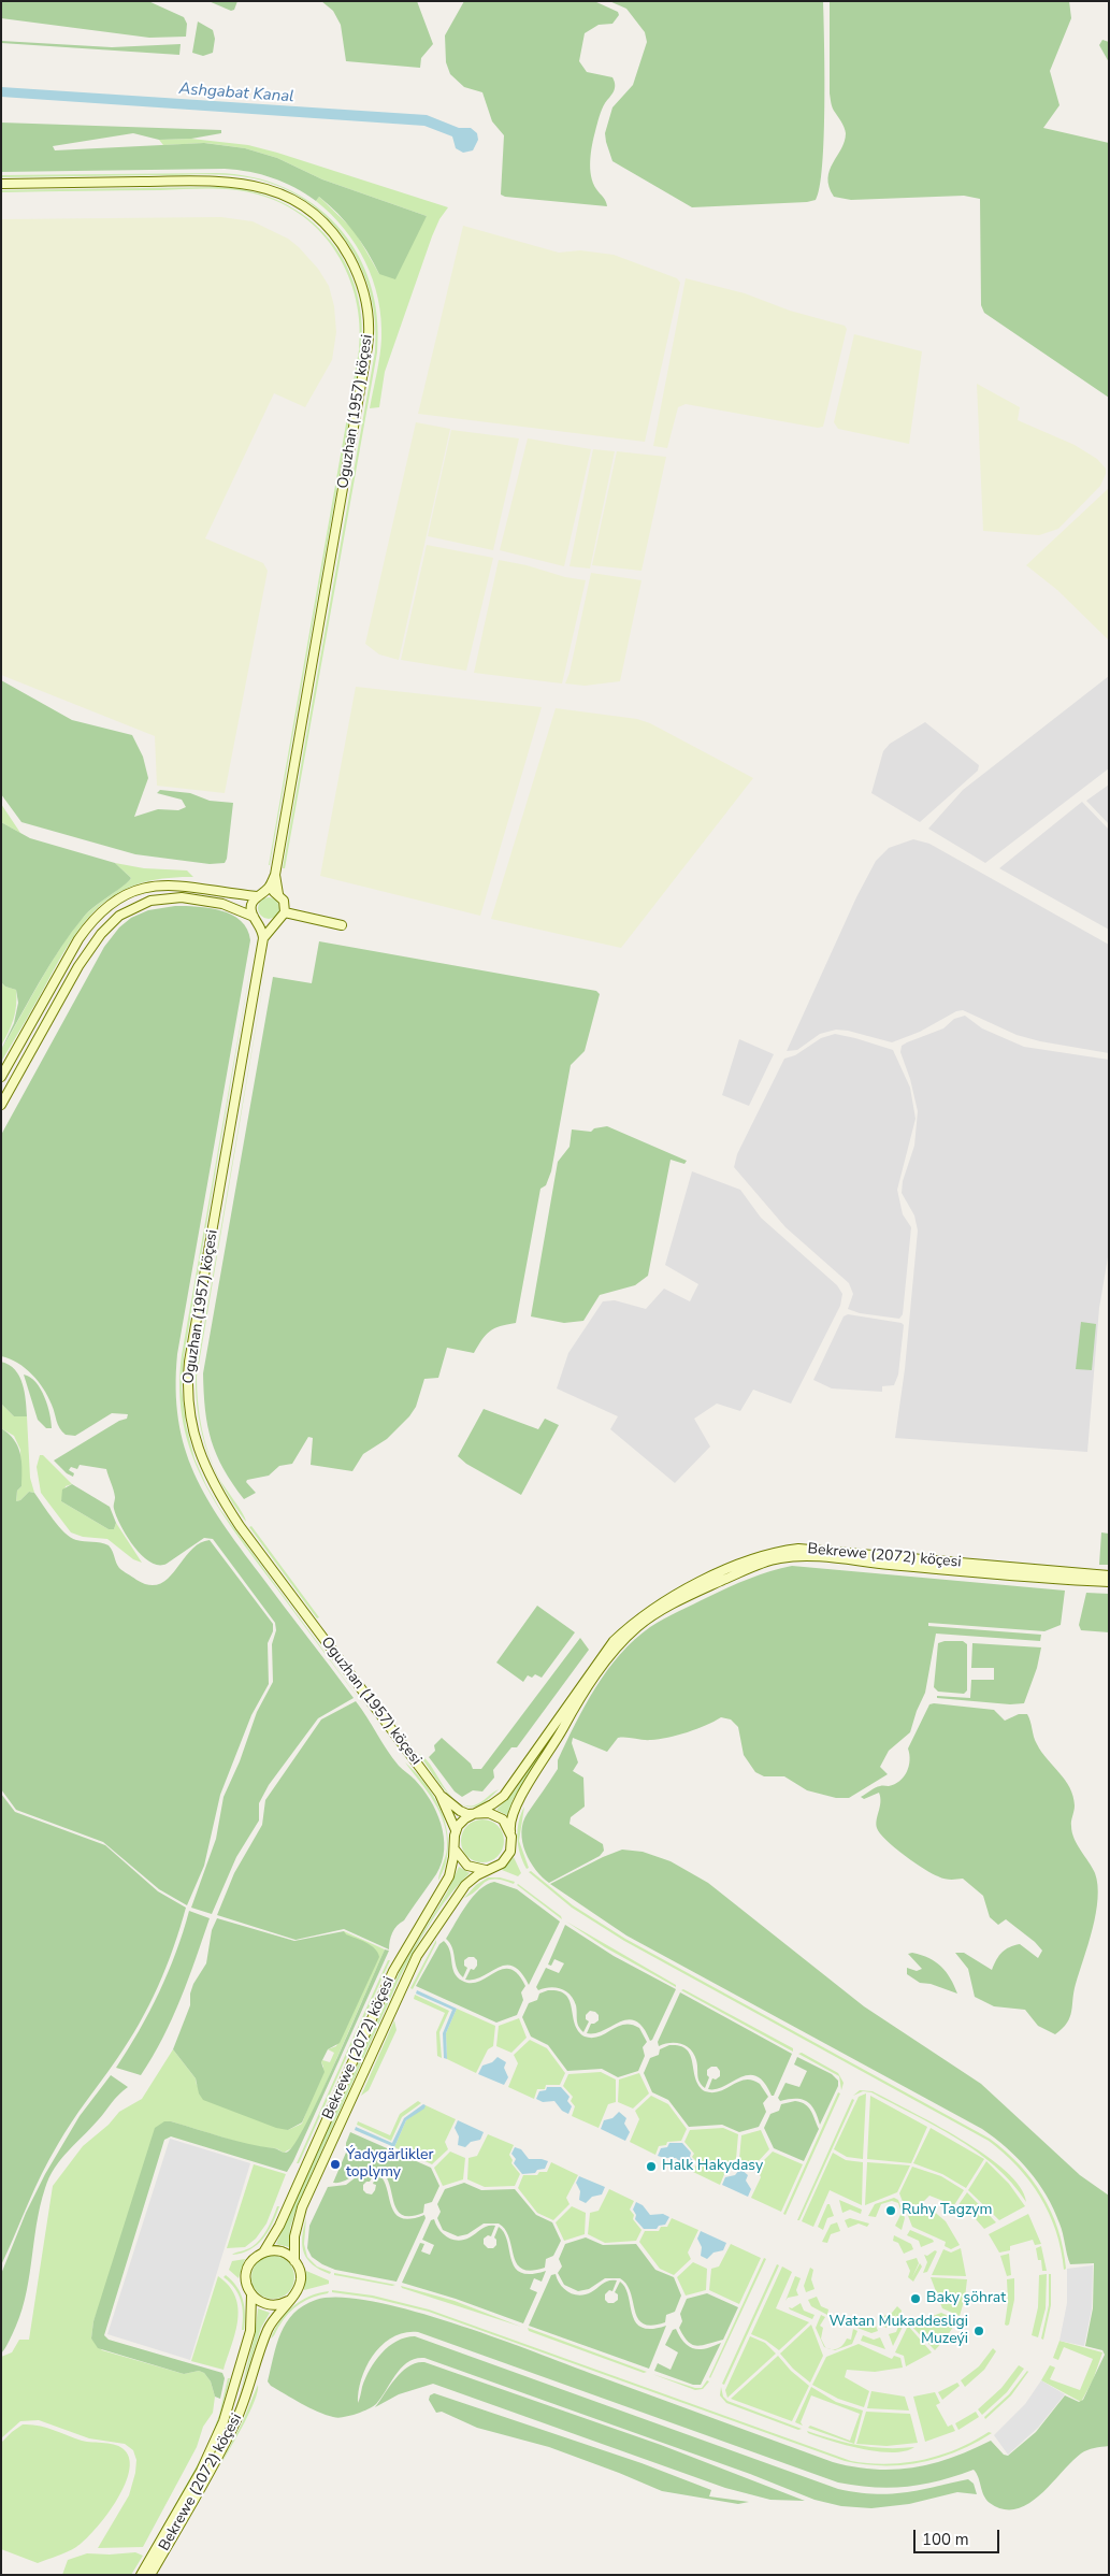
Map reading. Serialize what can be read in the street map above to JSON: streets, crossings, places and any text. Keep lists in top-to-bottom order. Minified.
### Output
{"streets":{"main road":["Oguzhan (1957) köçesi","Bekrewe (2072) köçesi"]},"crossings":[["Oguzhan (1957) köçesi","Bekrewe (2072) köçesi"]],"water":["Ashgabat Kanal"],"places":["Ýadygärlikler toplymy","Halk Hakydasy","Ruhy Tagzym","Baky şöhrat","Watan Mukaddesligi Muzeýi"],"scale_bar":"100 m"}
